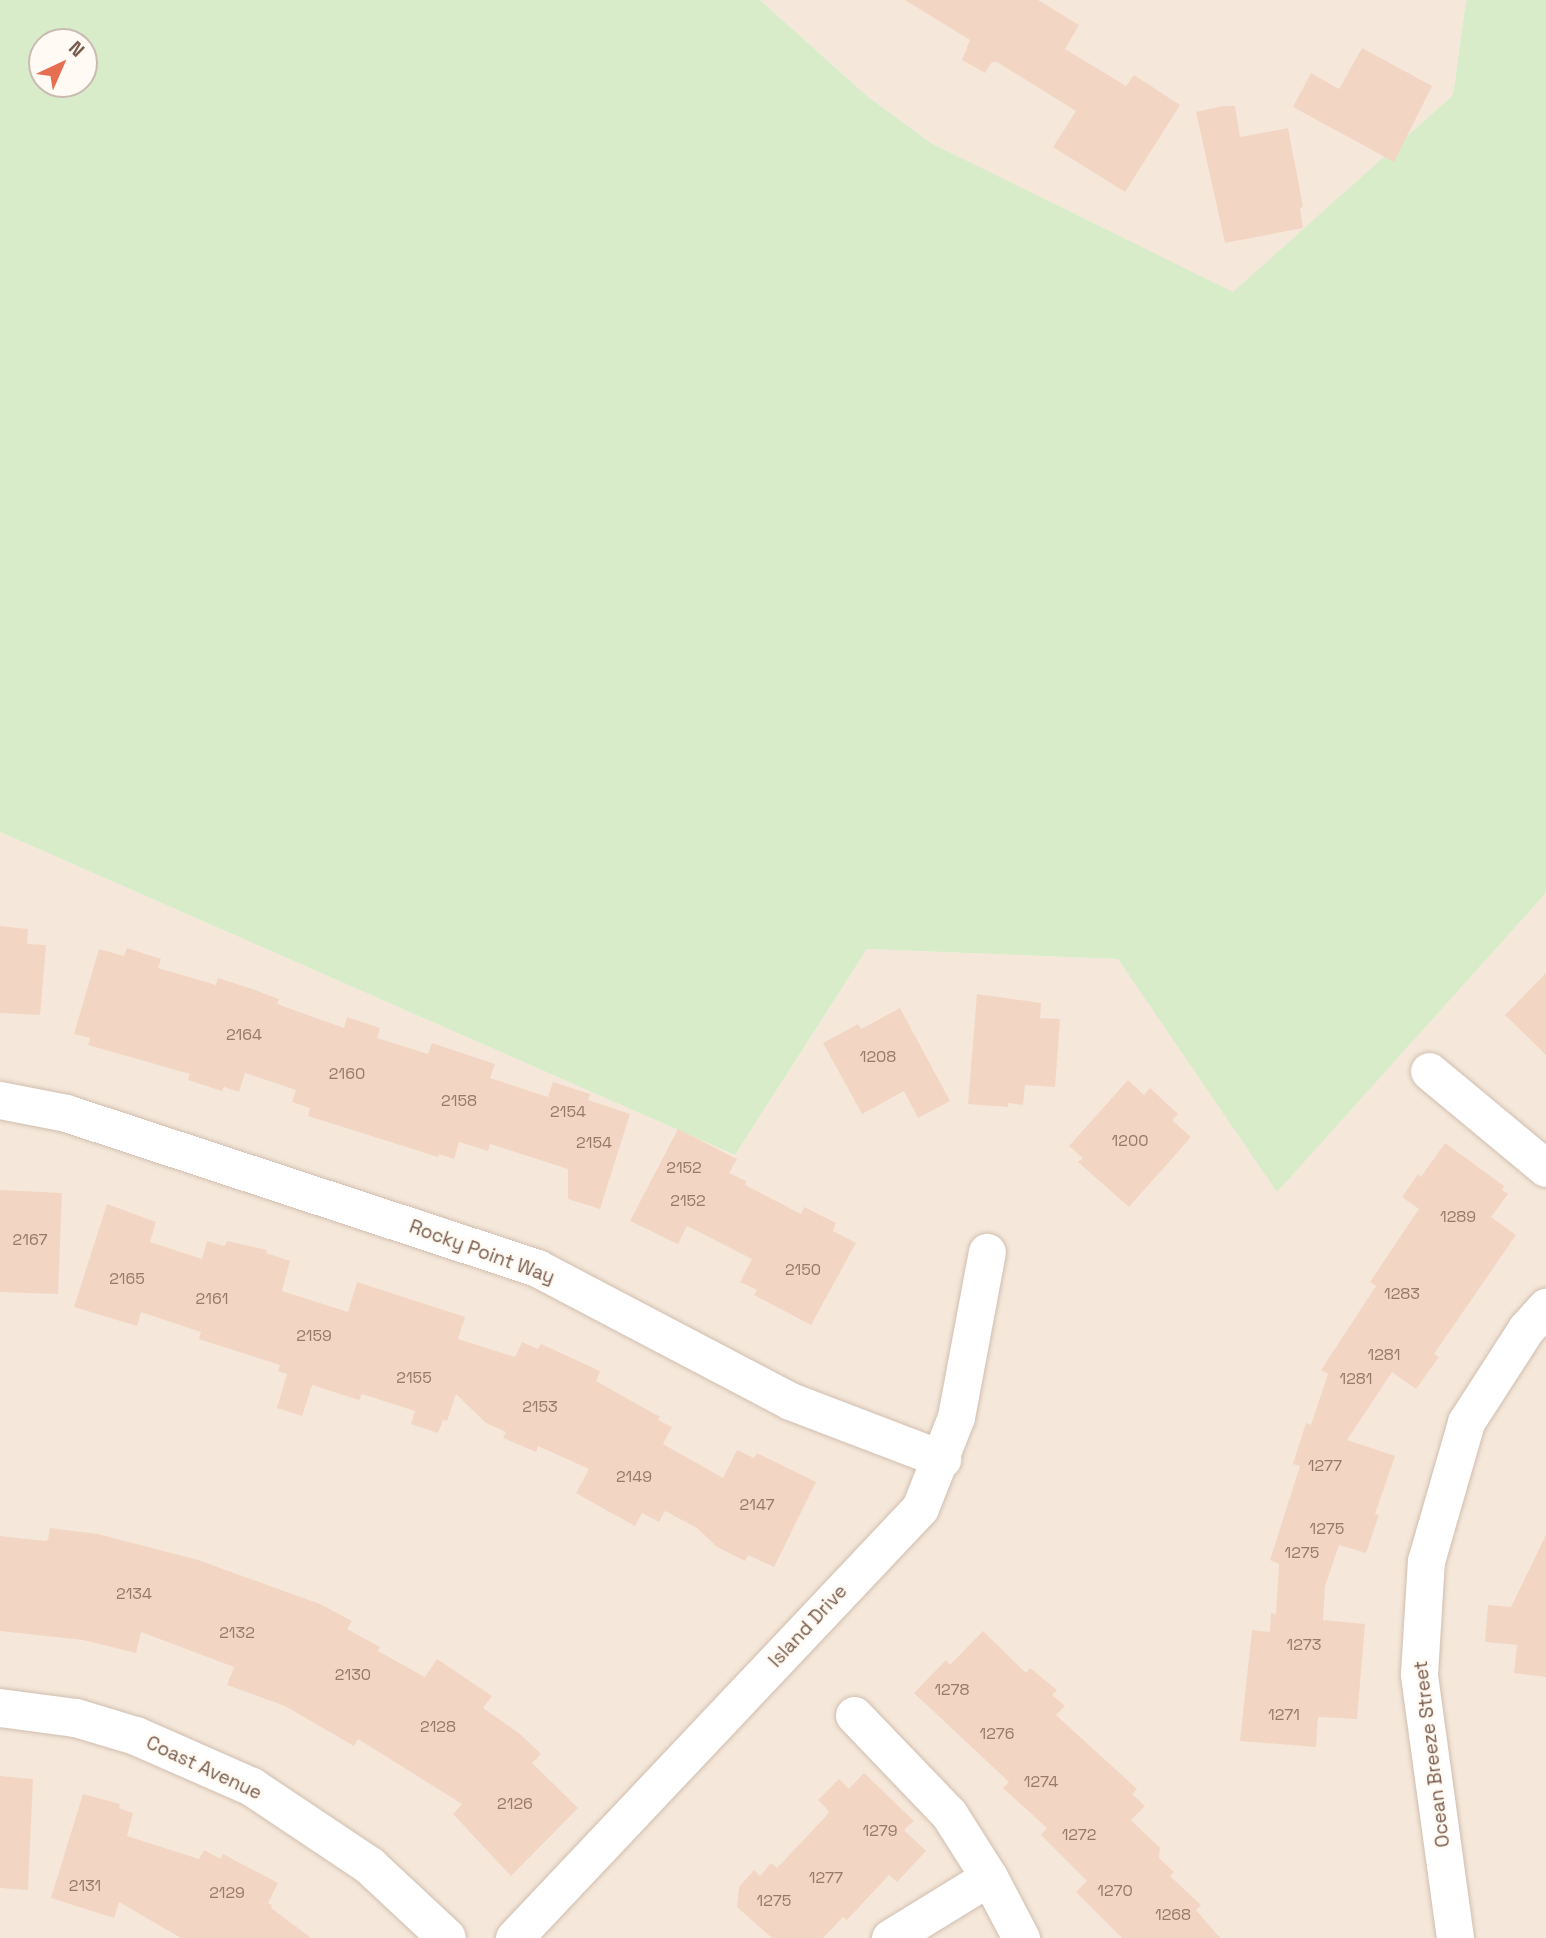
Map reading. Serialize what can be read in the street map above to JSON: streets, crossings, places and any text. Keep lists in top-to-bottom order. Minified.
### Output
{"streets":{"street":["Rocky Point Way","Island Drive","Ocean Breeze Street","Coast Avenue"]},"crossings":[["Rocky Point Way","Island Drive"]],"house_numbers":["2164","1208","2160","2158","2154","1200","2154","2152","2152","1289","2167","2150","2165","1283","2161","2159","1281","2155","1281","2153","1277","2149","2147","1275","1275","2134","2132","1273","2130","1278","1271","2128","1276","1274","2126","1279","1272","1277","2131","1270","2129","1275","1268"],"north":"top right"}
